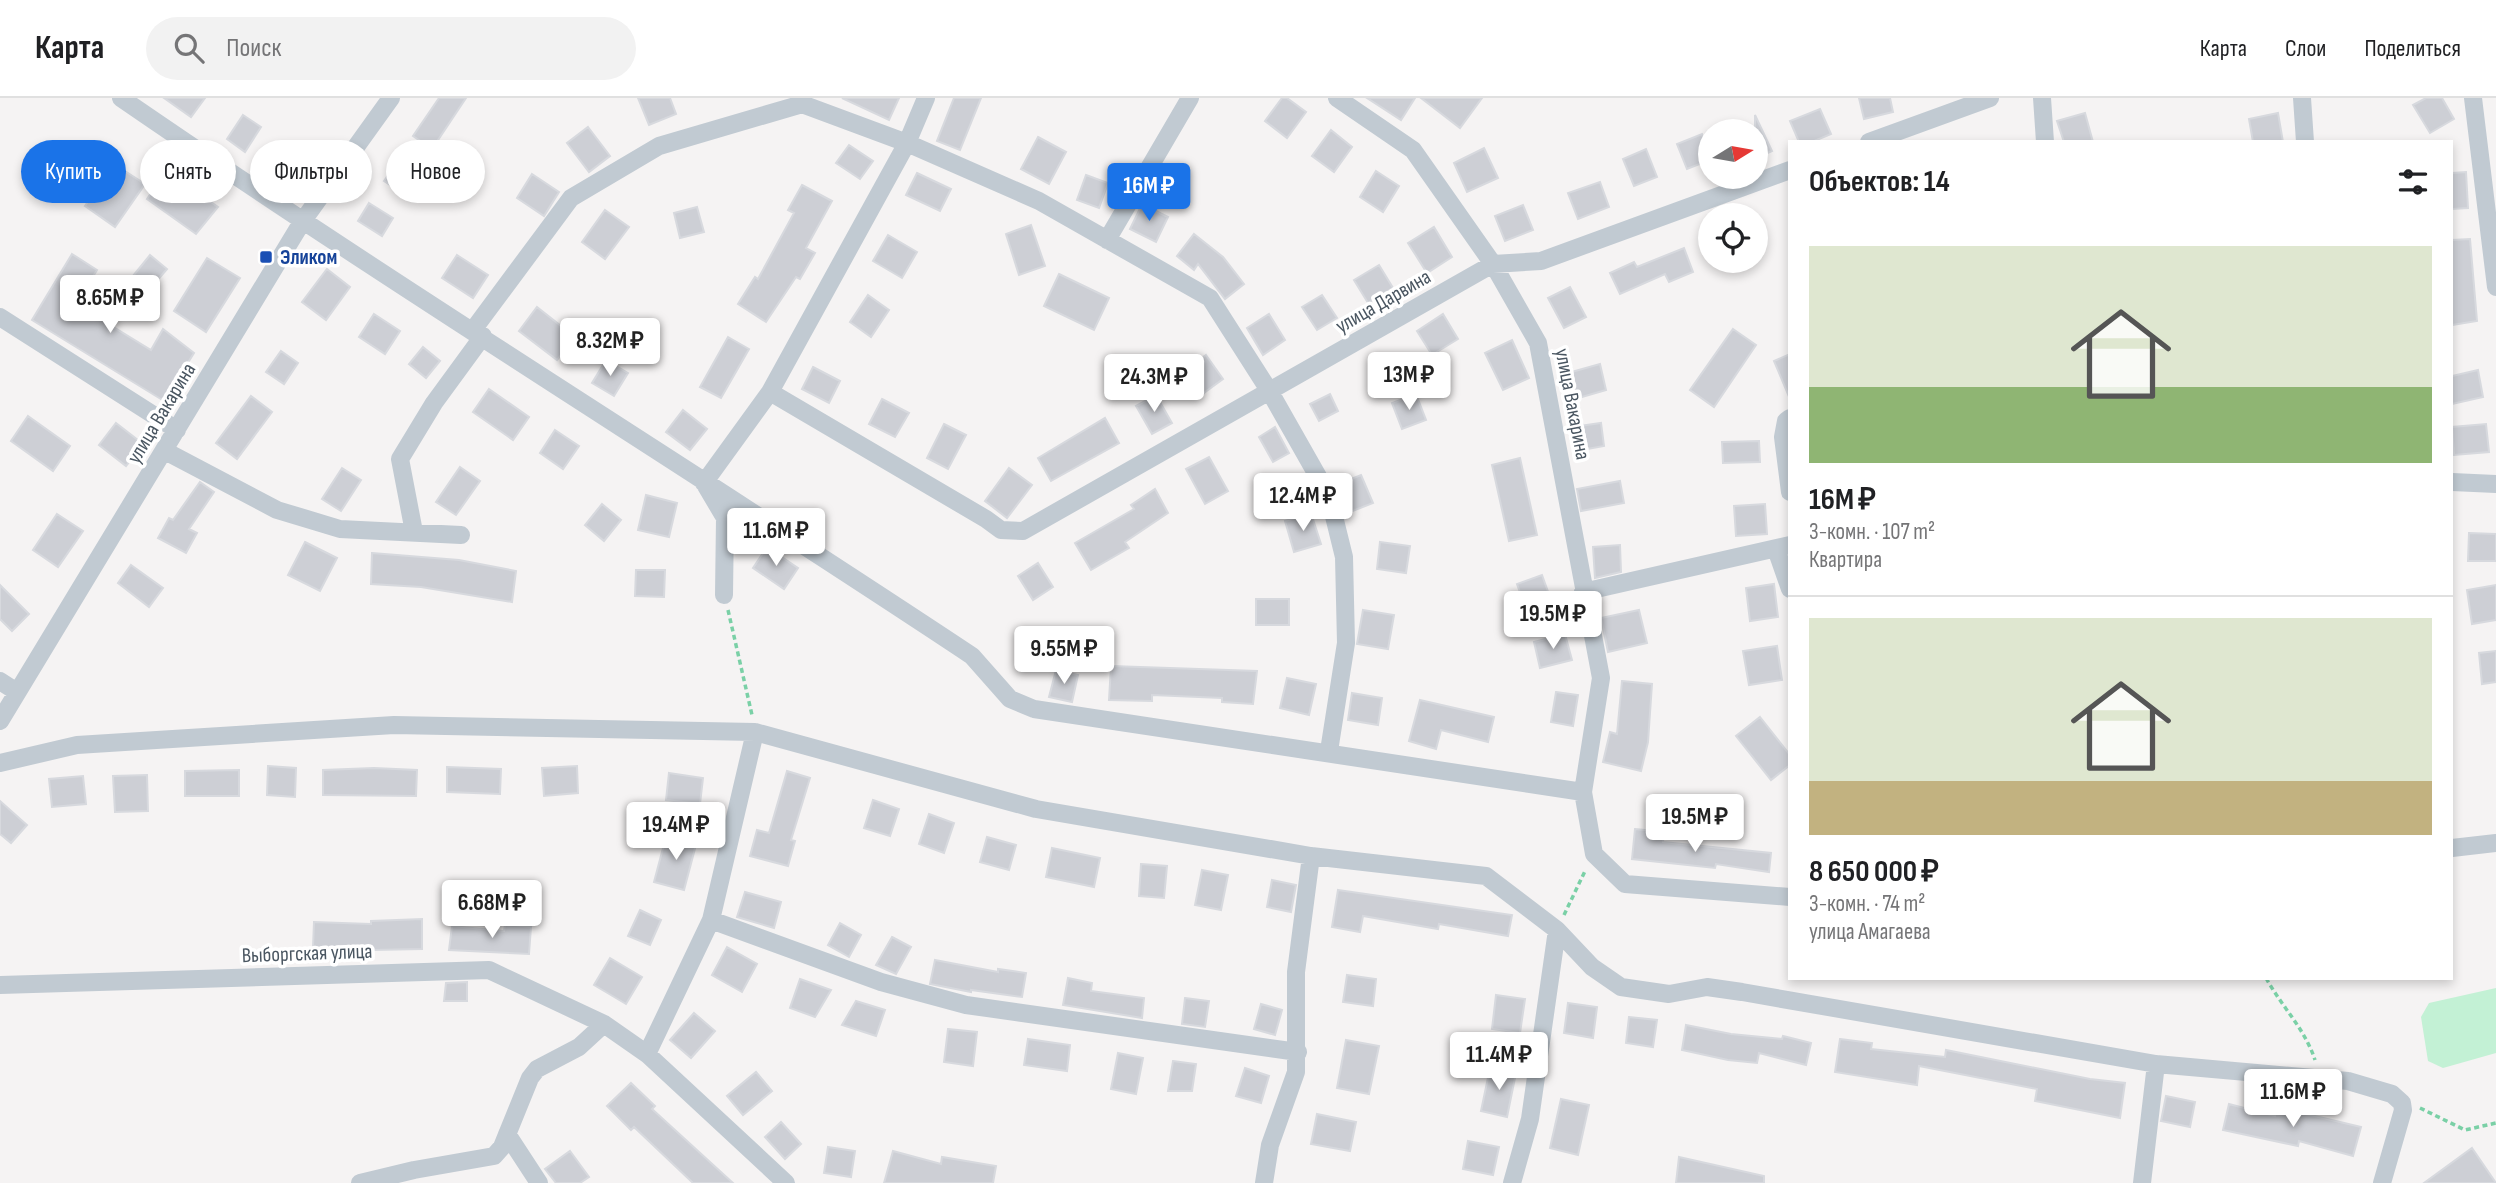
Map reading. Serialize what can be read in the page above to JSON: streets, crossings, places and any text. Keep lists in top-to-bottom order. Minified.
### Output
{"streets":{"street":["улица Дарвина","улица Вакарина","Выборгская улица"]},"crossings":[["улица Дарвина","улица Вакарина"]],"places":{"transit":["Эликом"]},"north":"right","page":{"header":"Карта","search":"Поиск","nav":["Карта","Слои","Поделиться"],"chip":["Купить","Снять","Фильтры","Новое"],"heading":"Объектов: 14","price":["16M ₽","8.65M ₽","8.32M ₽","13M ₽","24.3M ₽","12.4M ₽","11.6M ₽","19.5M ₽","9.55M ₽","19.5M ₽","19.4M ₽","6.68M ₽","11.4M ₽","11.6M ₽"],"list":[{"name":"16M ₽","note":"3-комн. · 107 m² · Квартира"},{"name":"8 650 000 ₽","note":"3-комн. · 74 m² · улица Амагаева"}]}}
